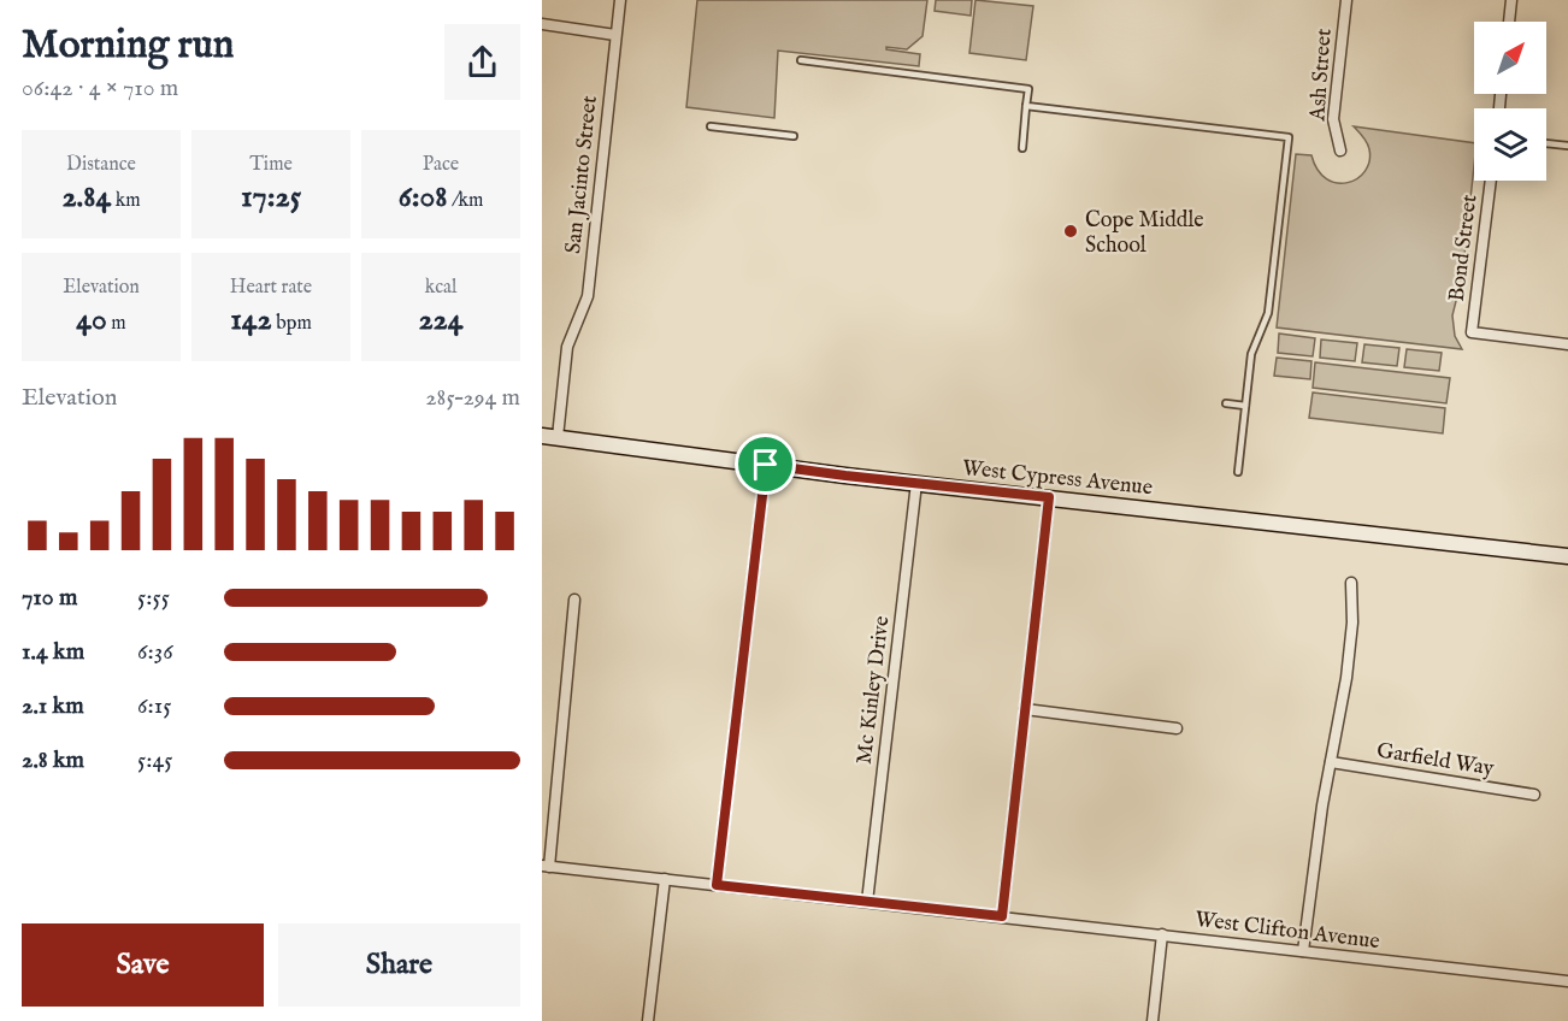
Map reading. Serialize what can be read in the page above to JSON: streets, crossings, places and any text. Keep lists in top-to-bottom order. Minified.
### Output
{"streets":{"main road":["West Cypress Avenue"],"street":["Ash Street","San Jacinto Street","Bond Street","Mc Kinley Drive","Garfield Way","West Clifton Avenue"]},"crossings":[["San Jacinto Street","West Cypress Avenue"],["West Cypress Avenue","Mc Kinley Drive"],["Mc Kinley Drive","West Clifton Avenue"]],"places":["Cope Middle School"],"north":"top right","page":{"heading":["Morning run","06:42 · 4 × 710 m"],"stats":[["Distance","2.84 km"],["Time","17:25"],["Pace","6:08 /km"],["Elevation","40 m"],["Heart rate","142 bpm"],["kcal","224"]],"chart":["Elevation","285–294 m"],"list":[{"name":"710 m","note":"5:55"},{"name":"1.4 km","note":"6:36"},{"name":"2.1 km","note":"6:15"},{"name":"2.8 km","note":"5:45"}],"buttons":["Save","Share"]}}
